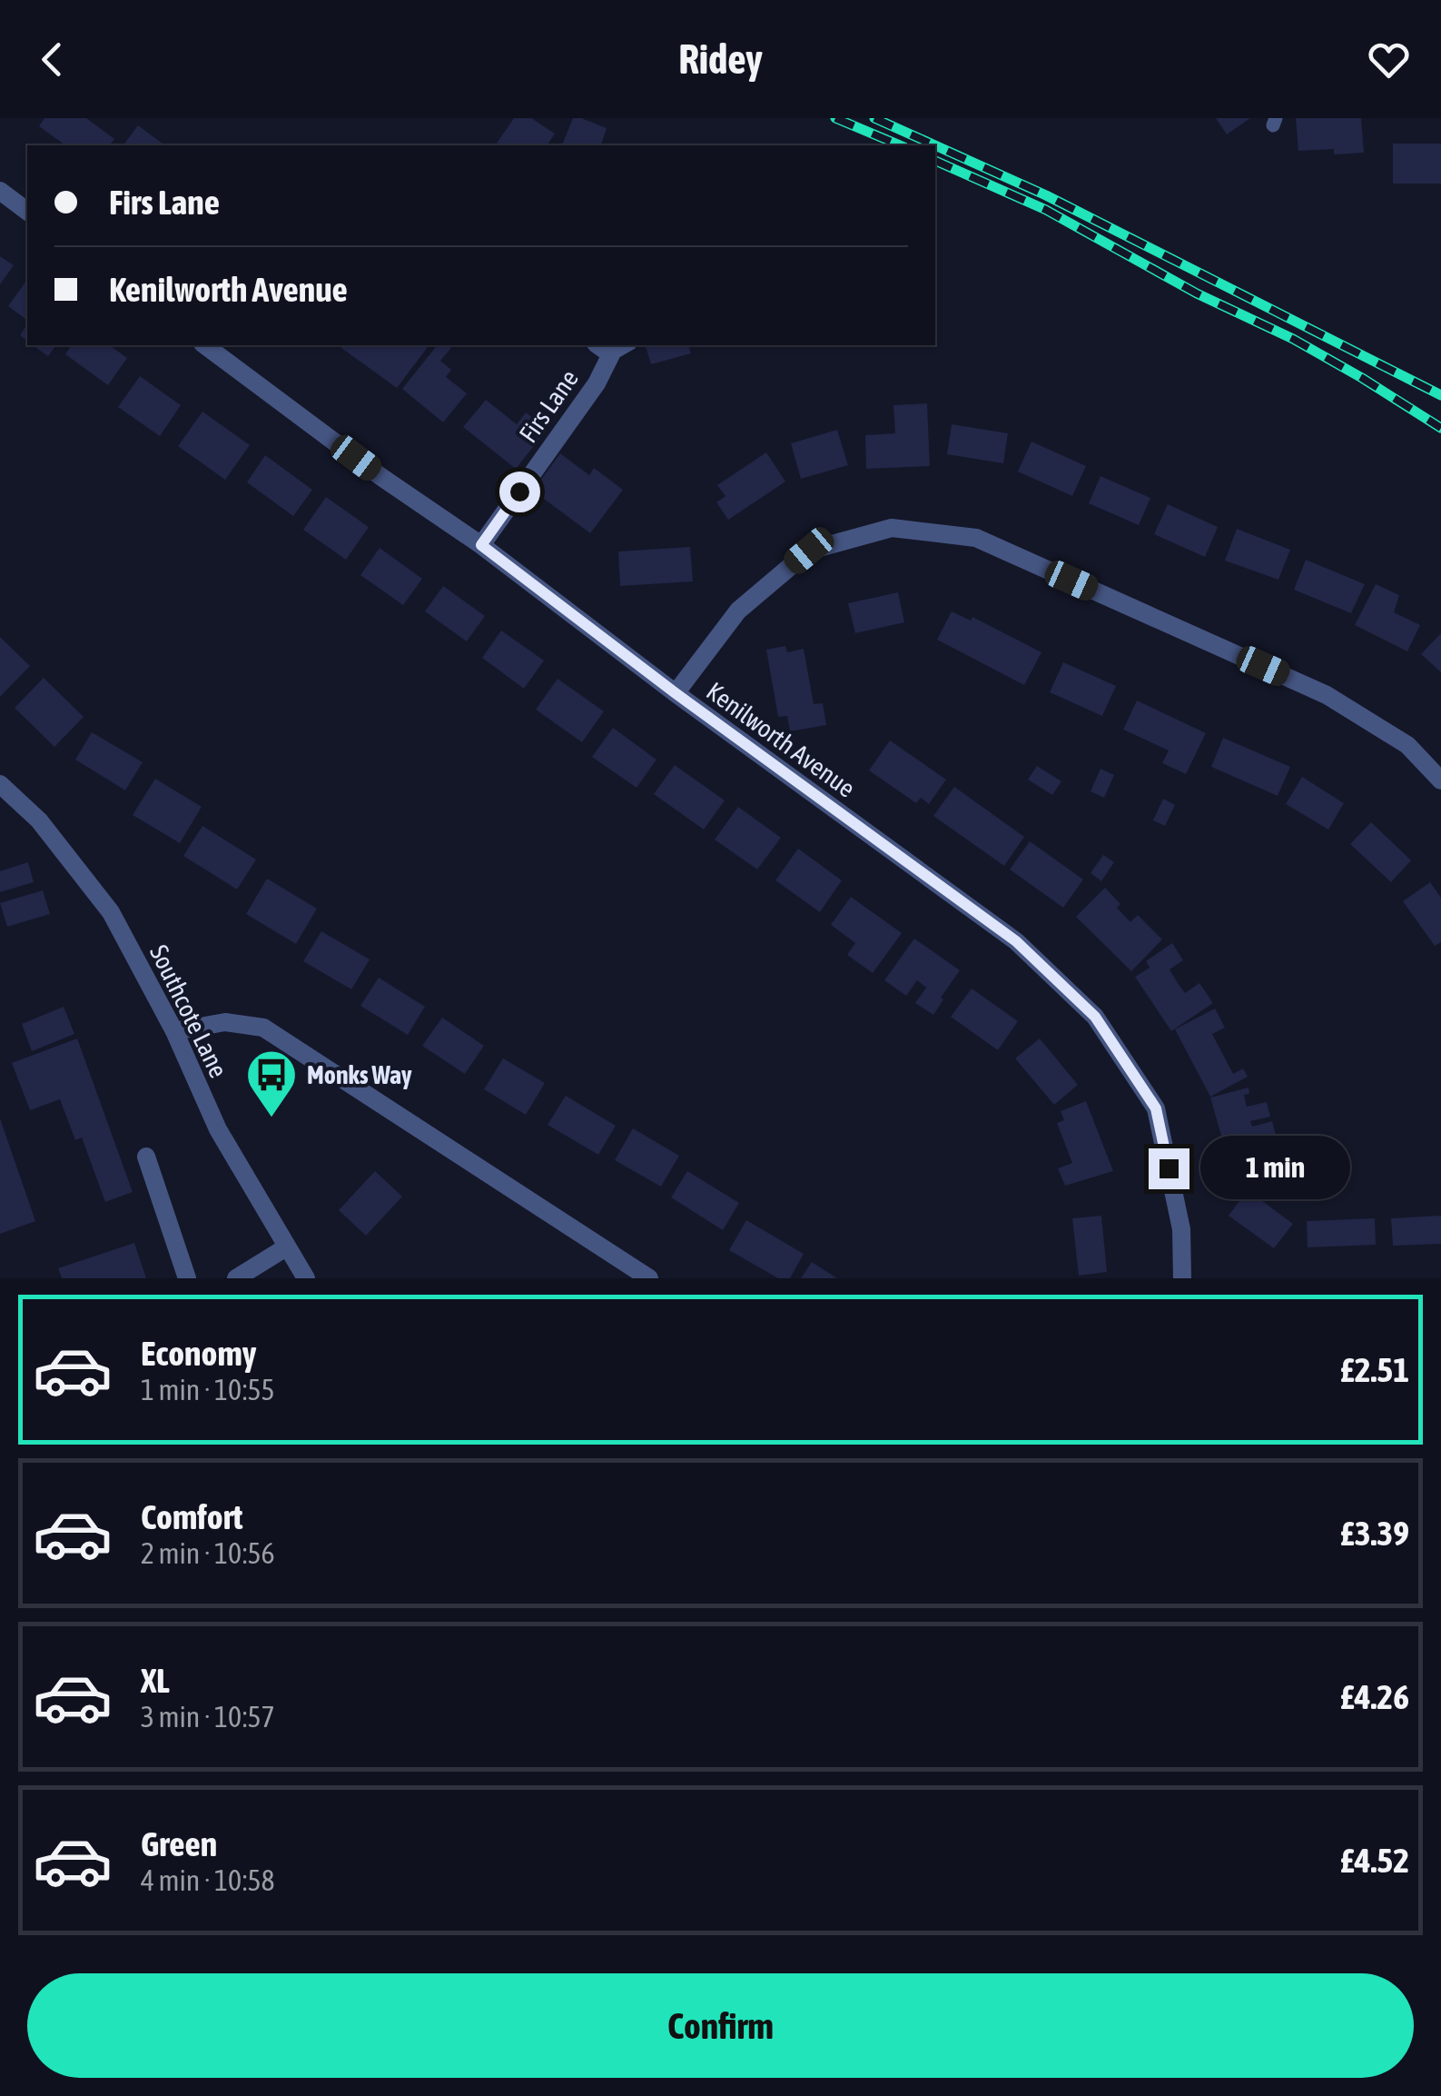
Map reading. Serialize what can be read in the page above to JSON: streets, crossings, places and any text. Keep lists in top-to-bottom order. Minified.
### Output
{"streets":{"street":["Firs Lane","Kenilworth Avenue","Southcote Lane"]},"crossings":[["Firs Lane","Kenilworth Avenue"]],"places":{"bus stop":["Monks Way"]},"page":{"header":"Ridey","banner":["Firs Lane","Kenilworth Avenue"],"bubble":"1 min","list":[{"name":"Economy","note":"1 min · 10:55","value":"£2.51"},{"name":"Comfort","note":"2 min · 10:56","value":"£3.39"},{"name":"XL","note":"3 min · 10:57","value":"£4.26"},{"name":"Green","note":"4 min · 10:58","value":"£4.52"}],"buttons":"Confirm"}}
